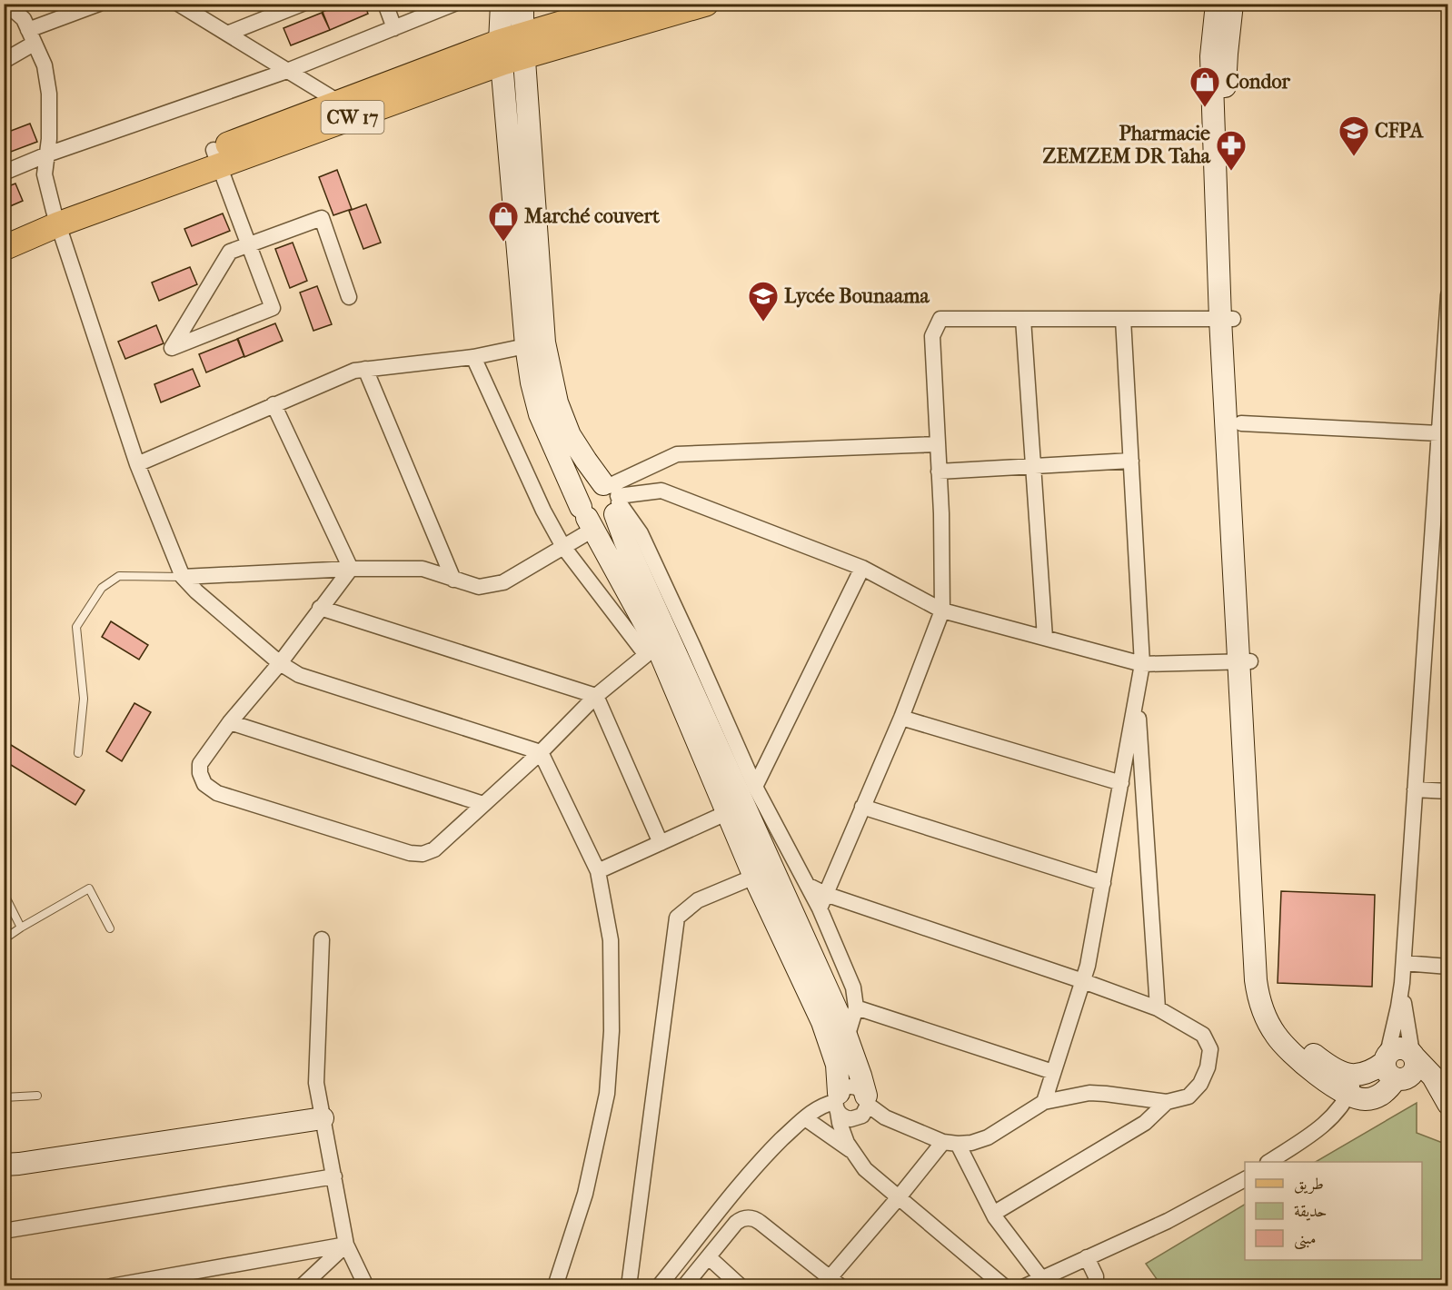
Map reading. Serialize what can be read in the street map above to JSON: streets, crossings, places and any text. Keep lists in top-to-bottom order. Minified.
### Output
{"streets":{"main road":["CW 17"]},"places":{"shop":["Condor","Marché couvert"],"school or university":["CFPA","Lycée Bounaama"],"pharmacy":["Pharmacie ZEMZEM DR Taha"]},"legend":["طريق","حديقة","مبنى"]}
